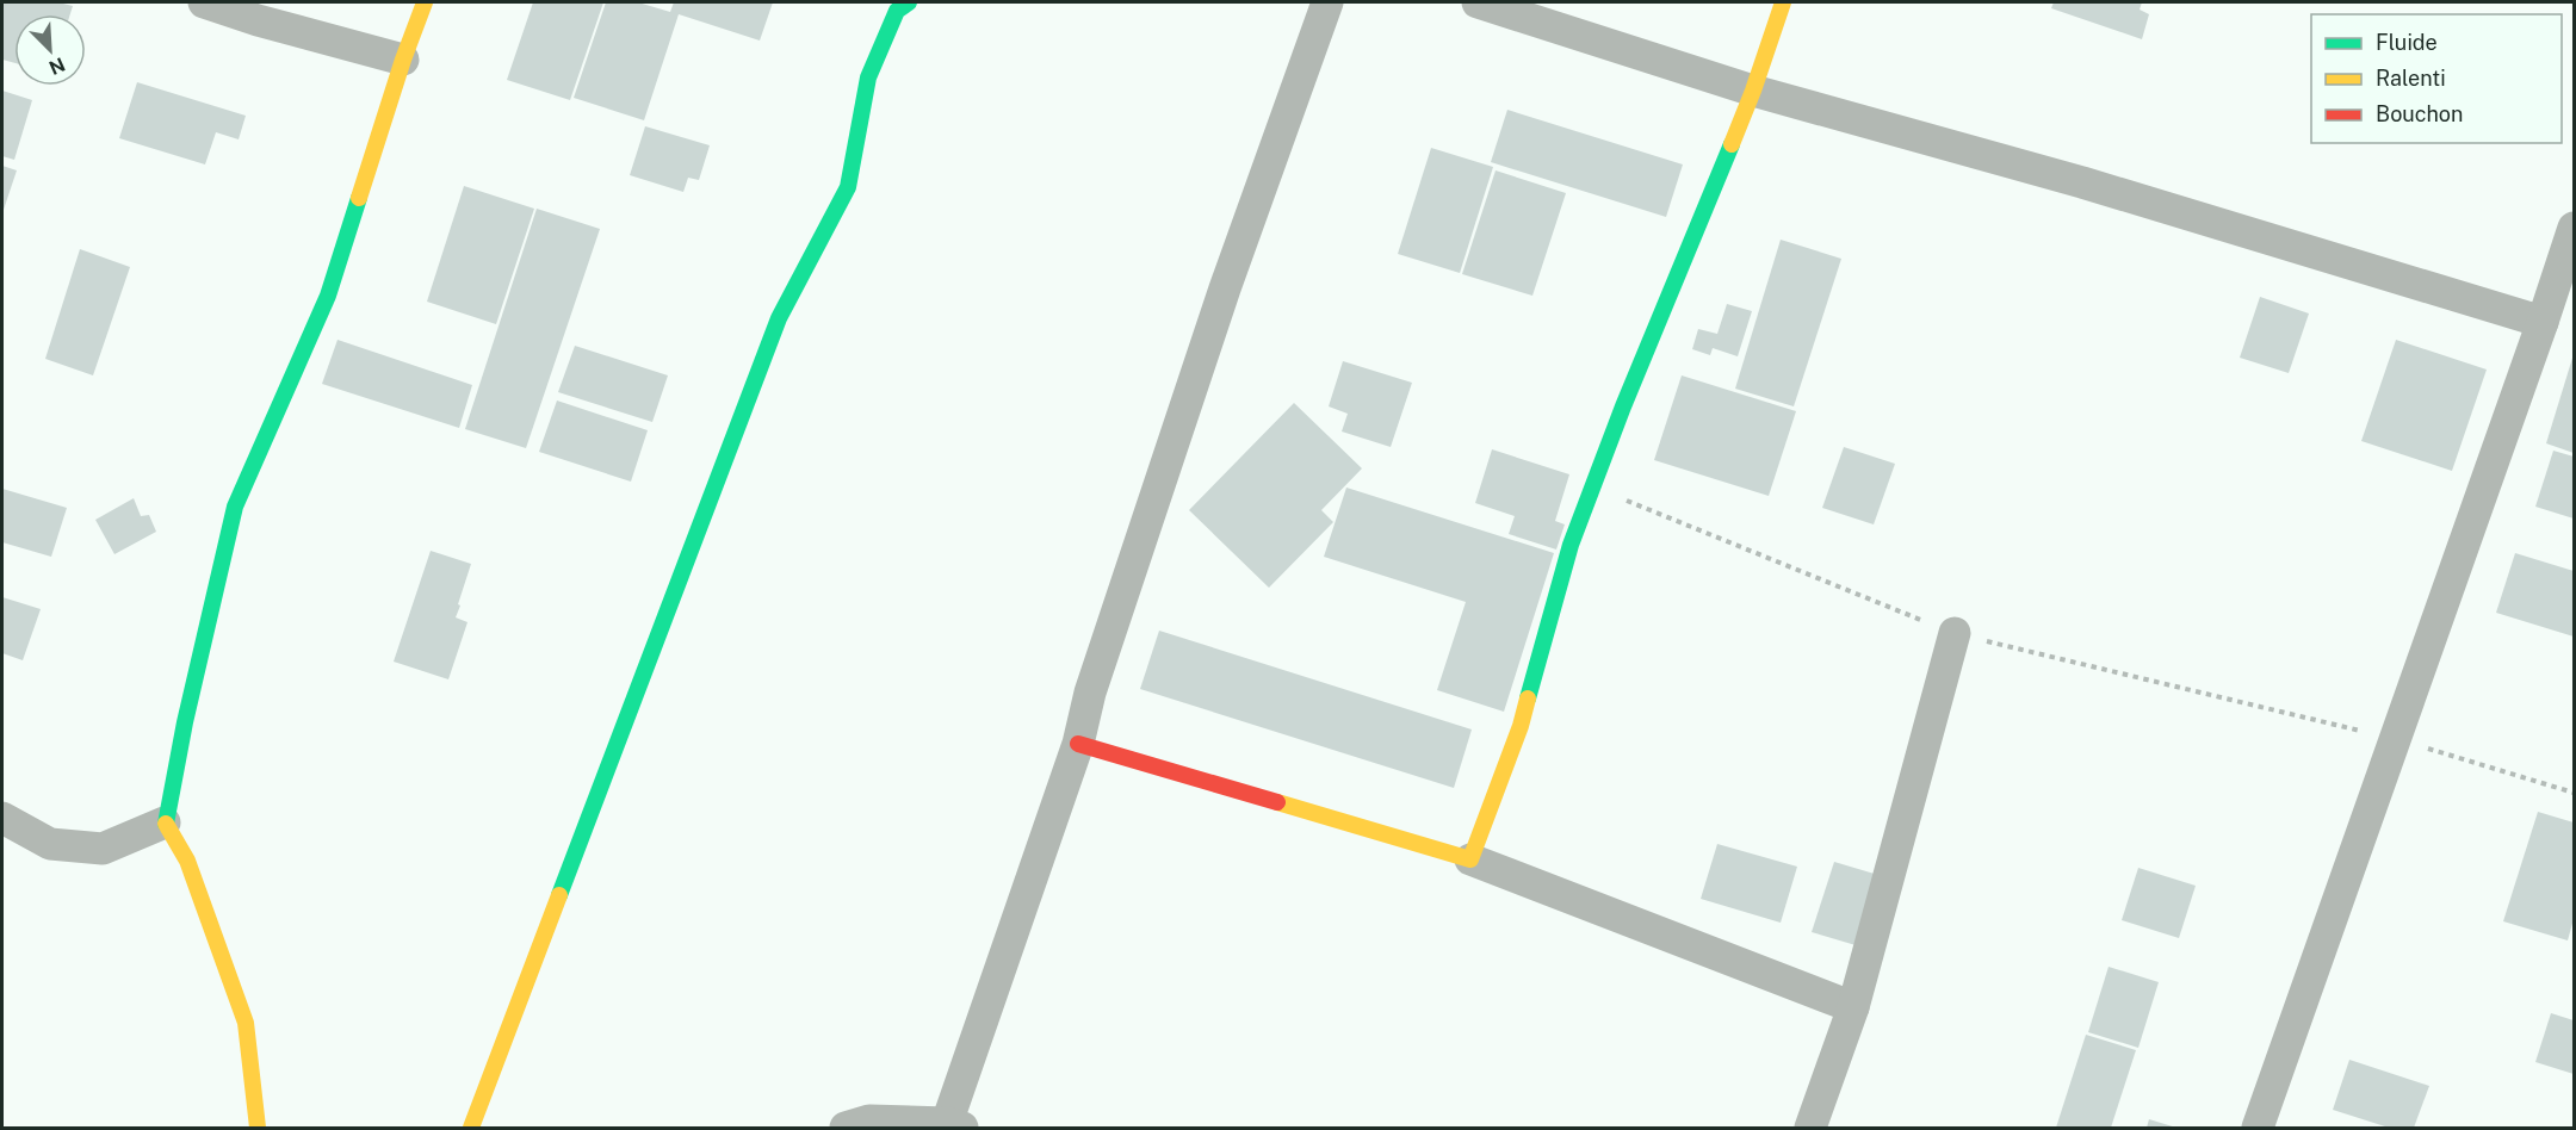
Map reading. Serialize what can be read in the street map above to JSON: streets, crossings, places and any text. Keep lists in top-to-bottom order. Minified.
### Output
{"legend":["Fluide","Ralenti","Bouchon"],"north":"bottom right"}
